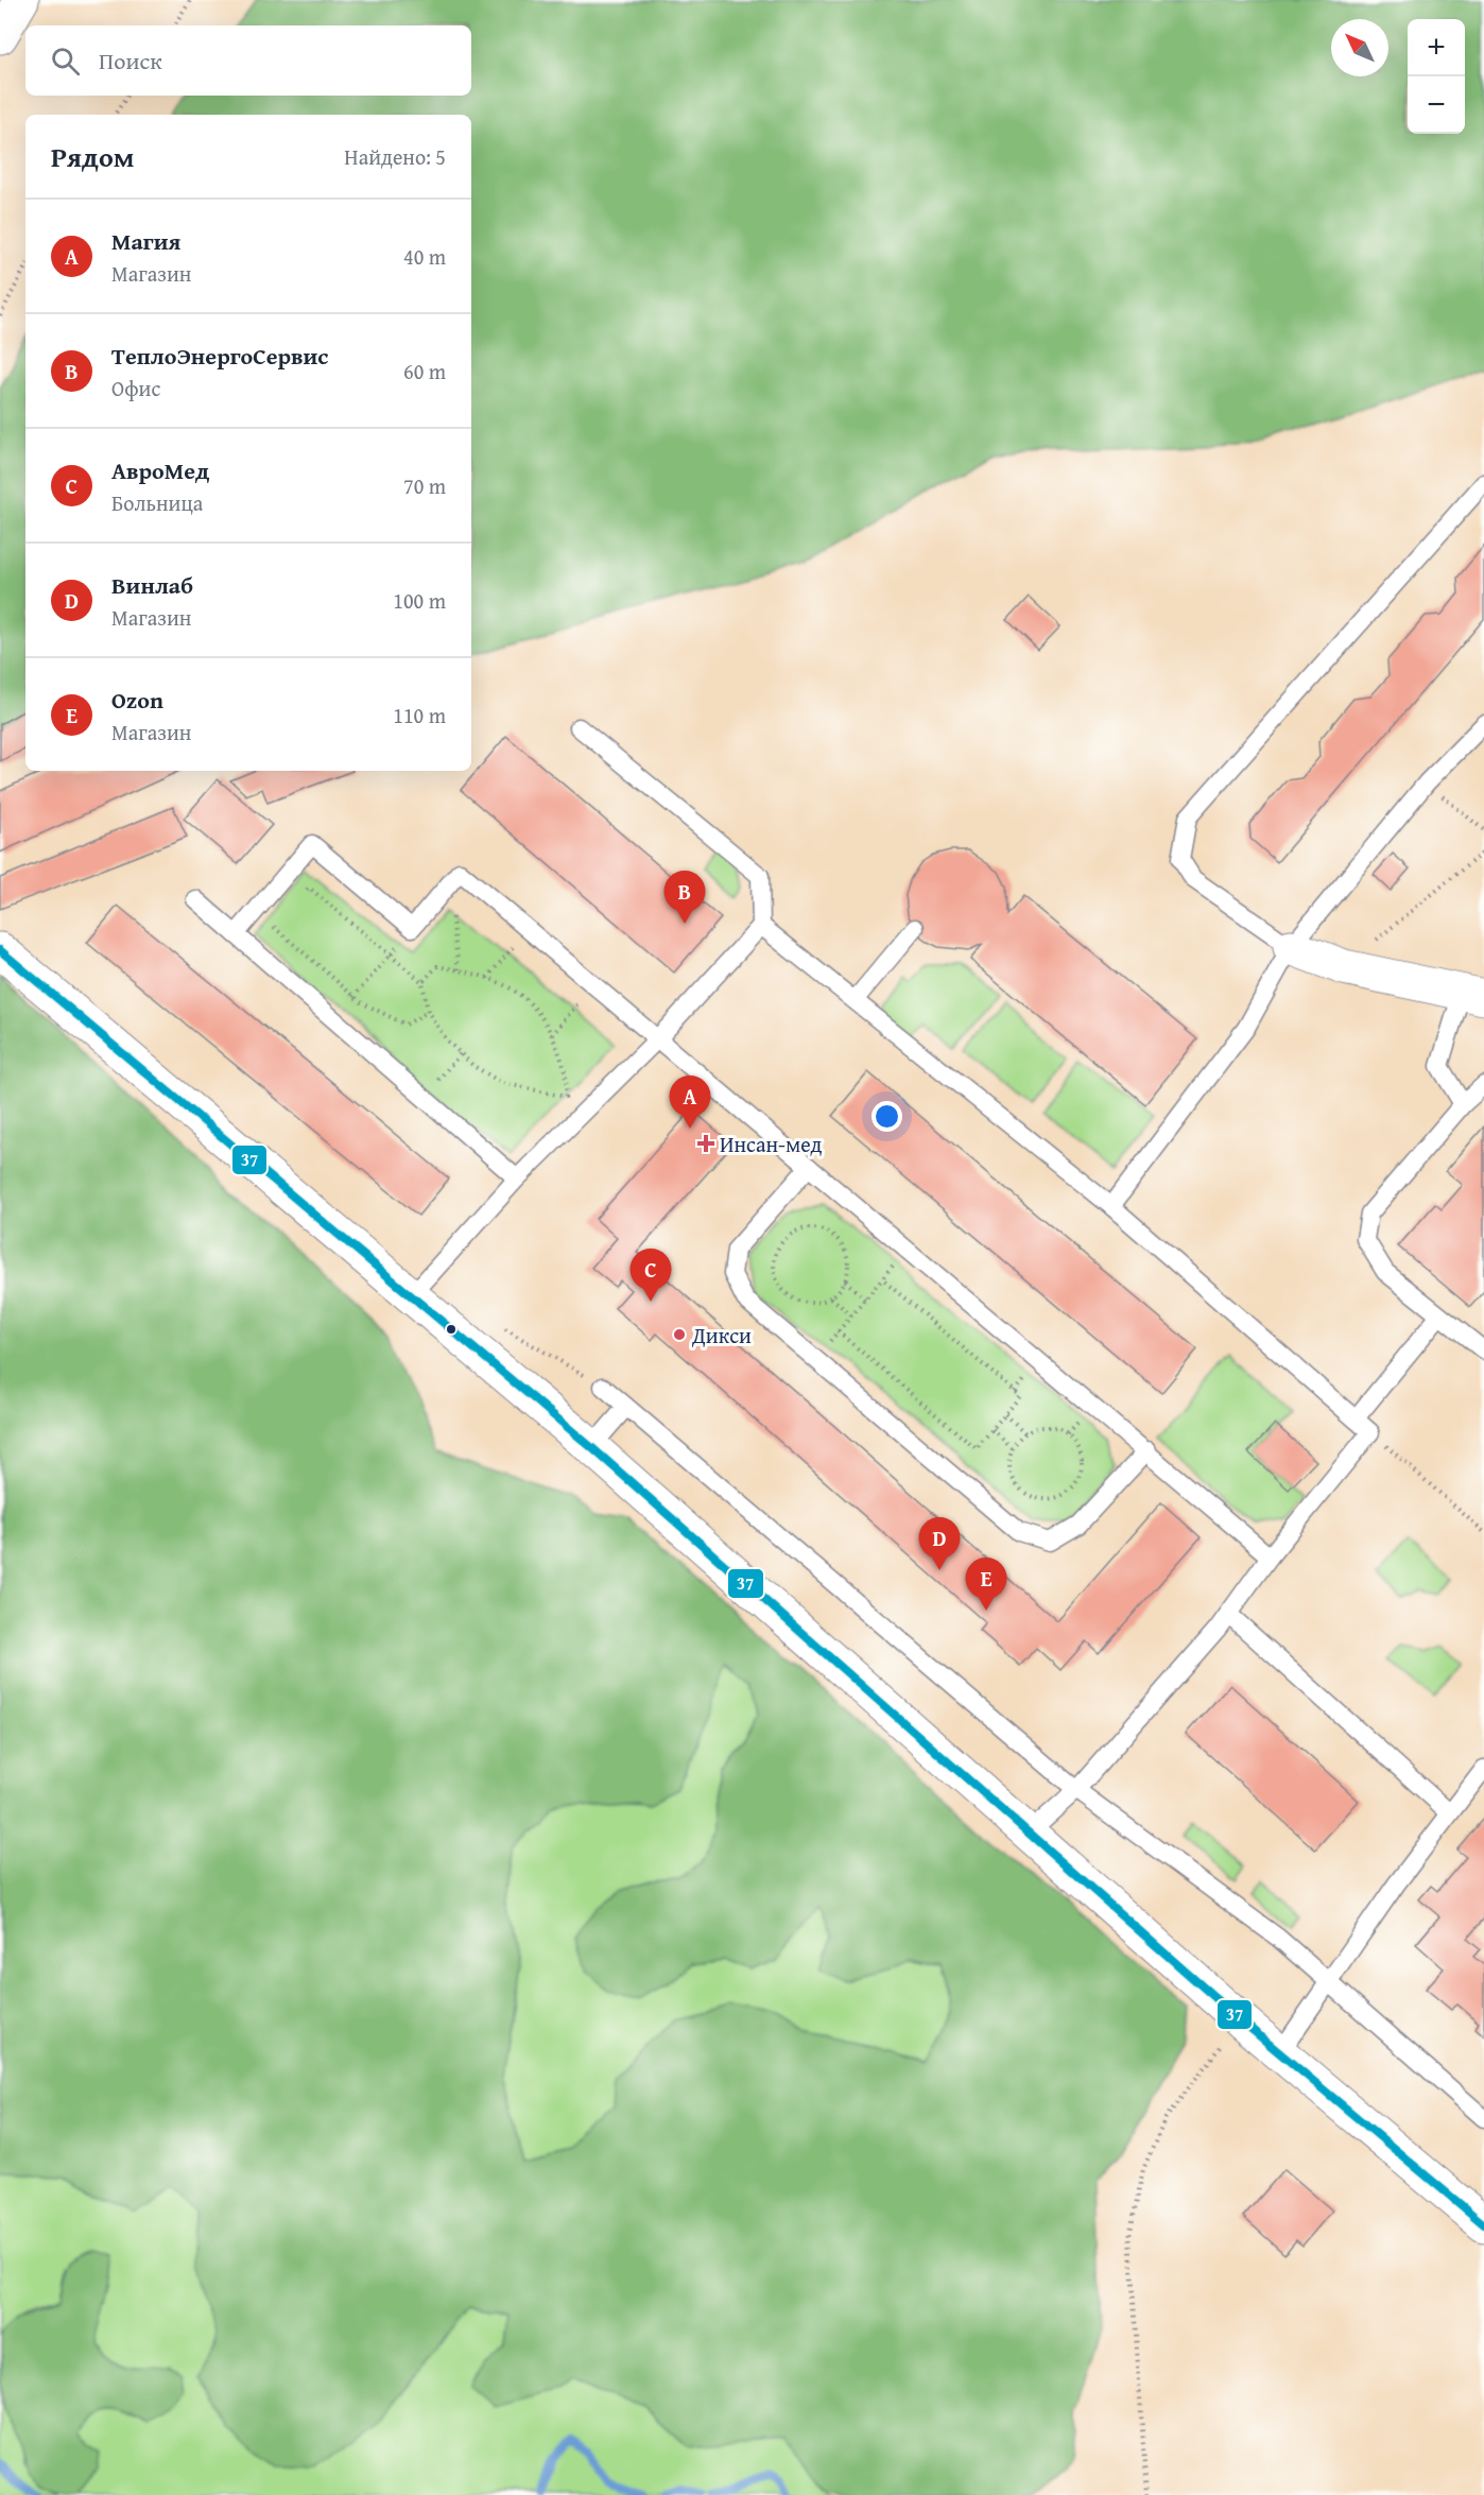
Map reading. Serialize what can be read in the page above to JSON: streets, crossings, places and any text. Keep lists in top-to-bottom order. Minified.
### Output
{"places":{"health":["Инсан-мед"],"other":["Дикси"]},"lines":["transit line 37"],"north":"top left","page":{"map_buttons":["+","−"],"search":"Поиск","heading":["Рядом","Найдено: 5"],"list":[{"mark":"A","name":"Магия","note":"Магазин","value":"40 m"},{"mark":"B","name":"ТеплоЭнергоСервис","note":"Офис","value":"60 m"},{"mark":"C","name":"АвроМед","note":"Больница","value":"70 m"},{"mark":"D","name":"Винлаб","note":"Магазин","value":"100 m"},{"mark":"E","name":"Ozon","note":"Магазин","value":"110 m"}],"pins":["B","A","C","D","E"]}}
